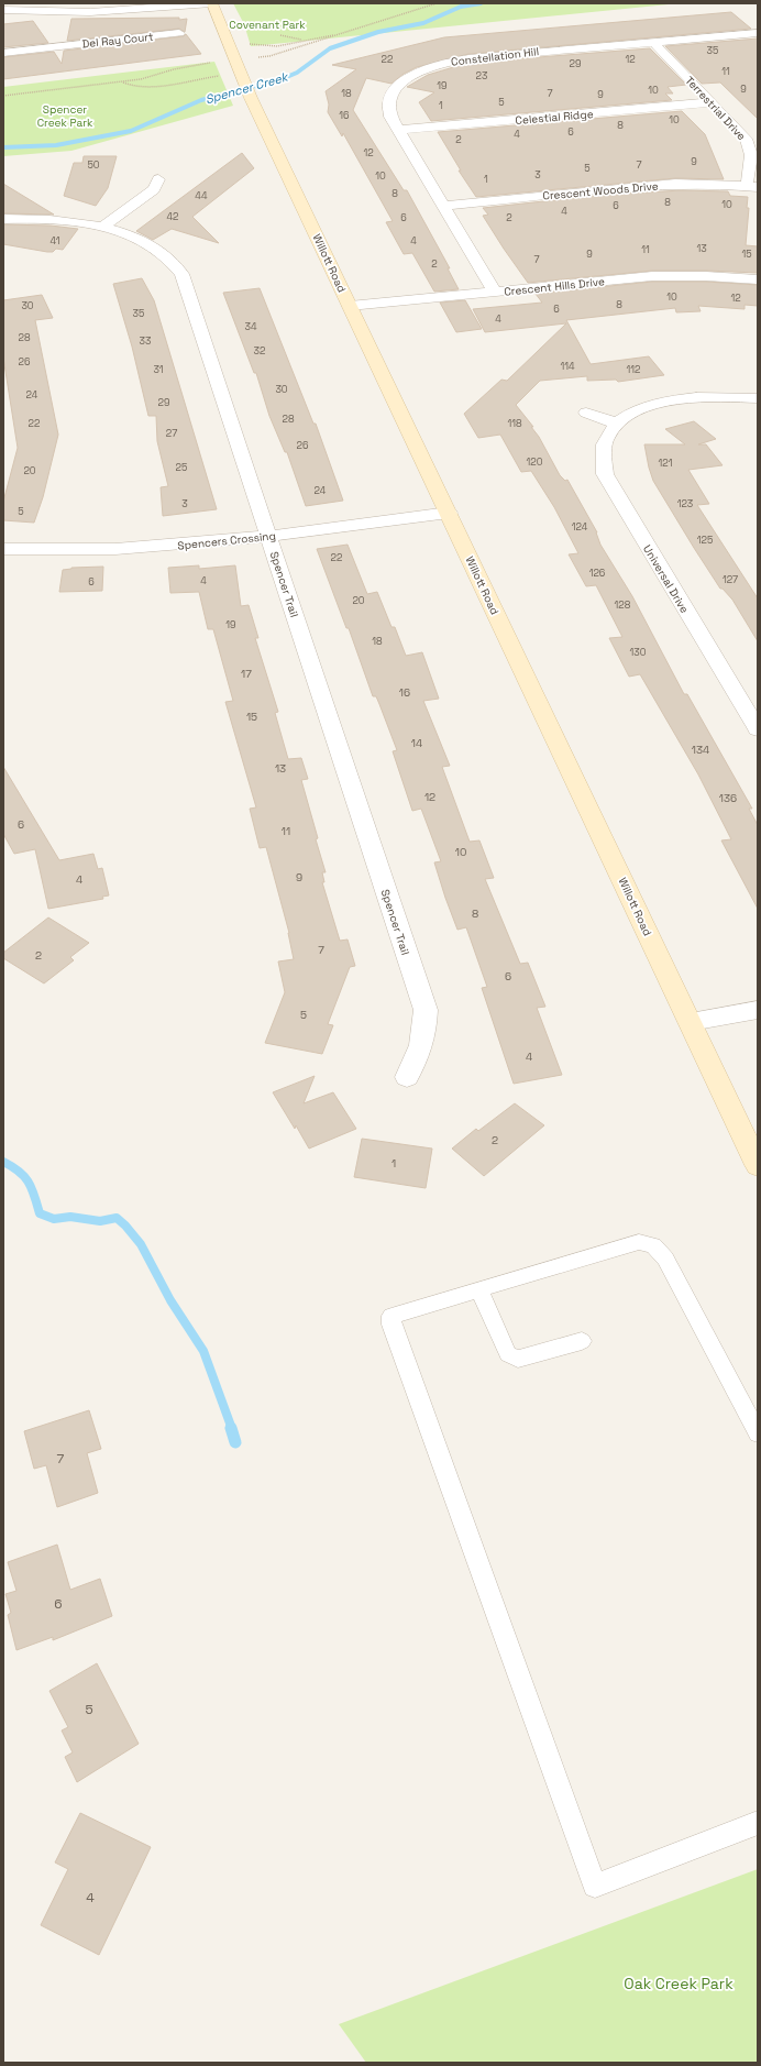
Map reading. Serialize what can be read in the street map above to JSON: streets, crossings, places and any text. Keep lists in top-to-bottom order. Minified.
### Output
{"streets":{"main road":["Willott Road"],"street":["Del Ray Court","Constellation Hill","Terrestrial Drive","Celestial Ridge","Crescent Woods Drive","Crescent Hills Drive","Spencers Crossing","Universal Drive","Spencer Trail"]},"crossings":[["Constellation Hill","Terrestrial Drive"],["Constellation Hill","Celestial Ridge"],["Constellation Hill","Crescent Woods Drive"],["Constellation Hill","Crescent Hills Drive"],["Terrestrial Drive","Celestial Ridge"],["Terrestrial Drive","Crescent Woods Drive"],["Willott Road","Crescent Hills Drive"],["Willott Road","Spencers Crossing"],["Spencers Crossing","Spencer Trail"]],"water":["Spencer Creek"],"parks":["Covenant Park","Spencer Creek Park","Oak Creek Park"],"house_numbers":["35","22","12","29","11","23","19","9","10","18","7","9","5","1","16","10","8","6","4","2","12","9","50","7","5","3","10","1","8","44","8","10","6","4","42","6","2","41","4","13","11","9","15","7","2","10","12","8","30","6","35","4","34","28","33","32","26","114","31","112","30","24","29","28","22","118","27","26","120","121","25","20","24","3","123","5","124","125","22","126","127","4","6","20","128","19","18","130","17","16","15","14","134","13","12","136","6","11","10","9","4","8","7","2","6","5","4","2","1","7","6","5","4"]}
